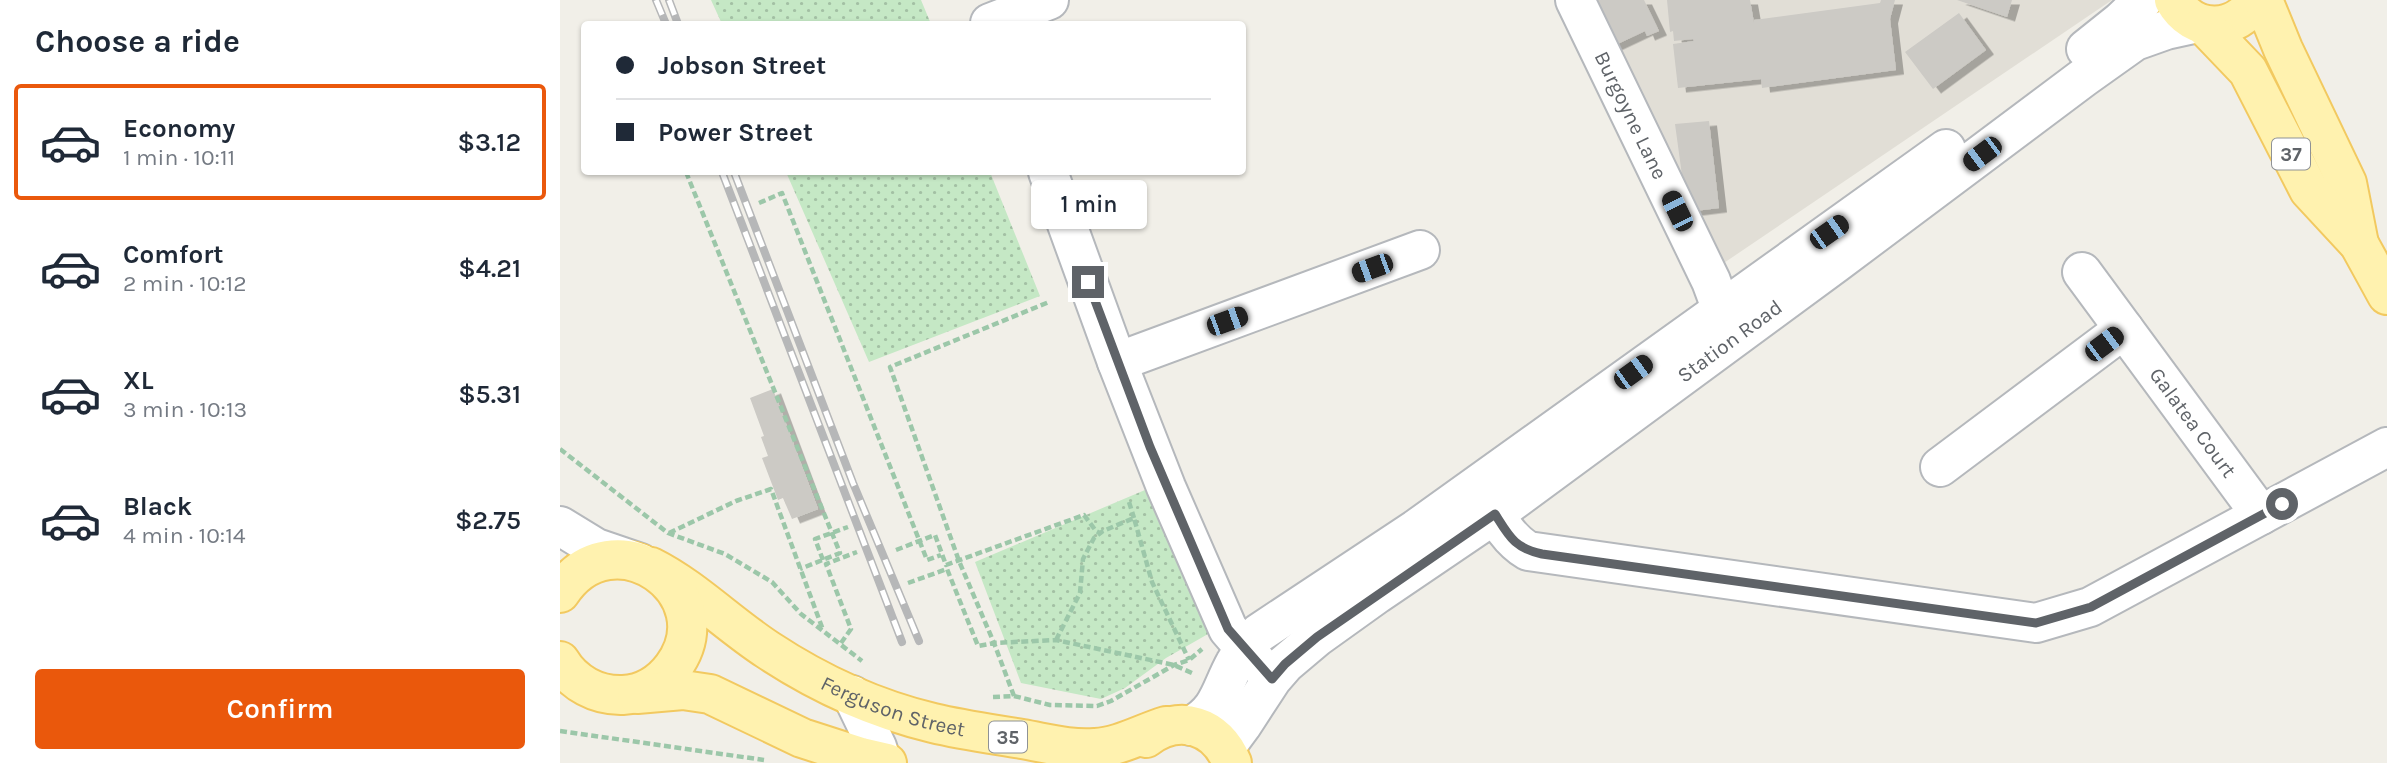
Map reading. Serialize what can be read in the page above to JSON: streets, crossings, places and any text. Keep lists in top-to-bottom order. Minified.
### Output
{"streets":{"main road":["37","Ferguson Street","35"],"street":["Burgoyne Lane","Station Road","Galatea Court"]},"crossings":[["Burgoyne Lane","Station Road"],["37","Station Road"],["Station Road","Ferguson Street"]],"page":{"heading":"Choose a ride","banner":["Jobson Street","Power Street"],"list":[{"name":"Economy","note":"1 min · 10:11","value":"$3.12"},{"name":"Comfort","note":"2 min · 10:12","value":"$4.21"},{"name":"XL","note":"3 min · 10:13","value":"$5.31"},{"name":"Black","note":"4 min · 10:14","value":"$2.75"}],"bubble":"1 min","buttons":"Confirm"}}
